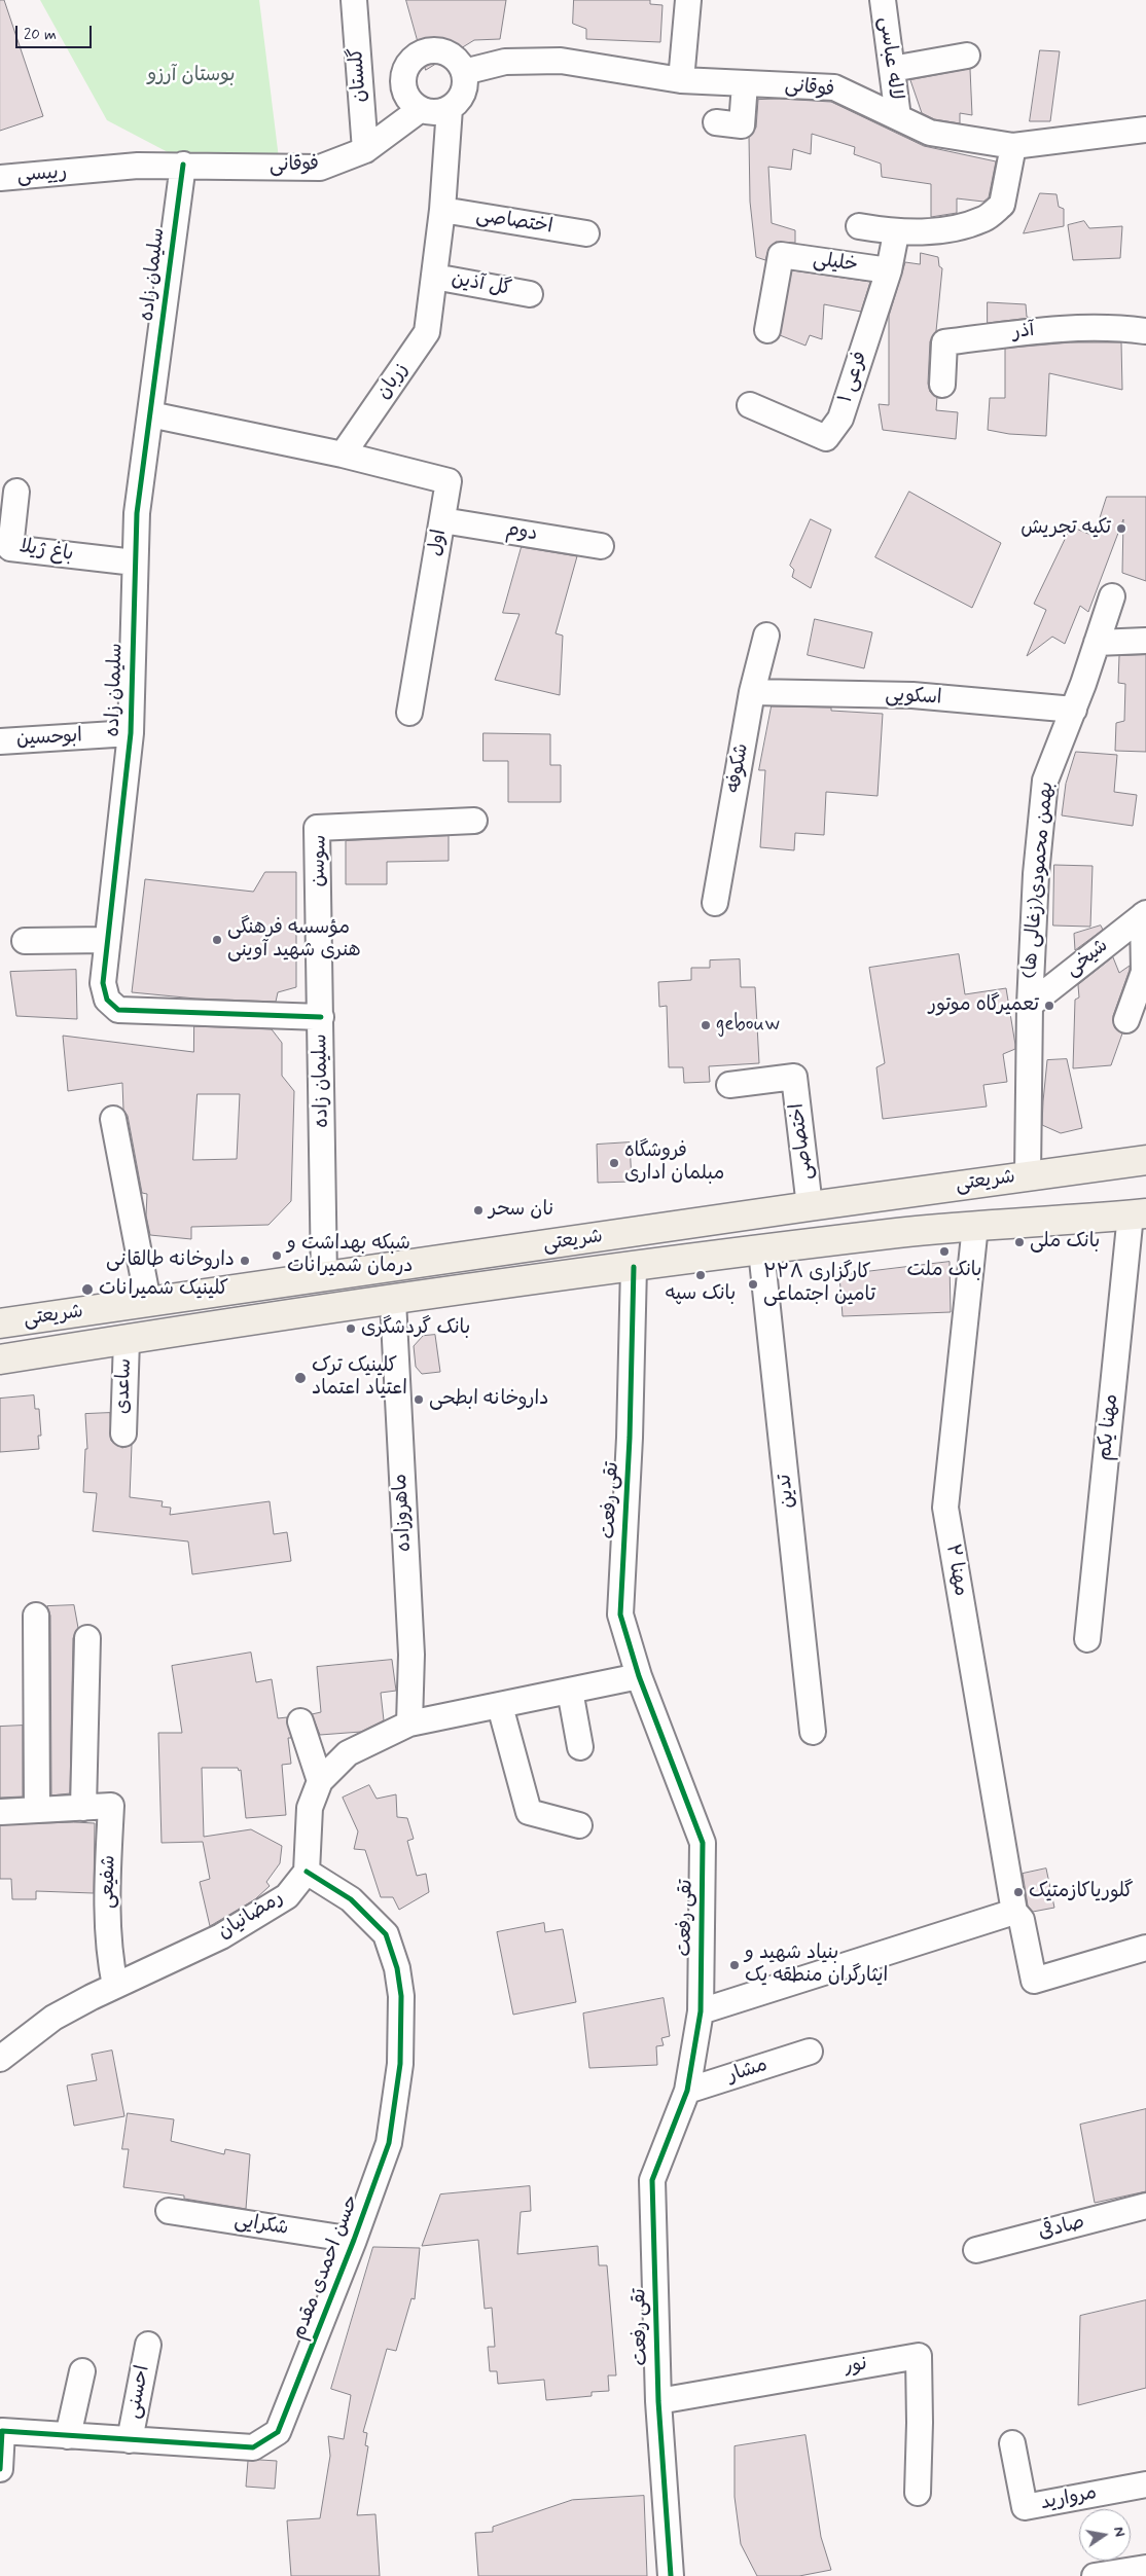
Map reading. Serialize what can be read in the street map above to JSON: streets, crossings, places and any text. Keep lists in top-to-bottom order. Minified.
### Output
{"streets":{"main road":["شریعتی"],"street":["لاله عباسی","گلستان","فوقانی","رییسی","اختصاصی","خلیلی","سلیمان زاده","گل آذین","آذر","فرعی ۱","زربان","دوم","اول","باغ ژیلا","اسکویی","ابوحسین","شکوفه","سوسن","بهمن محمودی(زغالی ها)","شیخی","ساعدی","مهنا یکم","تدین","تقی رفعت","ماهروزاده","مهنا ۲","شفیعی","رمضانیان","مشار","شکرایی","صادقی","حسن احمدی مقدم","نور","احسنی","مروارید"]},"crossings":[["لاله عباسی","فوقانی"],["گلستان","فوقانی"],["فوقانی","رییسی"],["فوقانی","سلیمان زاده"],["فوقانی","زربان"],["اختصاصی","زربان"],["اختصاصی","شریعتی"],["خلیلی","فرعی ۱"],["سلیمان زاده","باغ ژیلا"],["سلیمان زاده","ابوحسین"],["سلیمان زاده","سوسن"],["سلیمان زاده","شریعتی"],["گل آذین","زربان"],["زربان","اول"],["دوم","اول"],["اسکویی","شکوفه"],["اسکویی","بهمن محمودی(زغالی ها)"],["بهمن محمودی(زغالی ها)","شیخی"],["بهمن محمودی(زغالی ها)","شریعتی"],["شریعتی","ساعدی"],["شریعتی","مهنا یکم"],["شریعتی","تدین"],["شریعتی","تقی رفعت"],["شریعتی","ماهروزاده"],["شریعتی","مهنا ۲"],["تقی رفعت","مشار"],["تقی رفعت","نور"],["شفیعی","رمضانیان"],["رمضانیان","حسن احمدی مقدم"],["شکرایی","حسن احمدی مقدم"],["حسن احمدی مقدم","احسنی"]],"parks":["بوستان آرزو"],"places":["تکیه تجریش","مؤسسه فرهنگی هنری شهید آوینی","تعمیرگاه موتور","gebouw","فروشگاه مبلمان اداری","نان سحر","بانک ملی","بانک ملت","شبکه بهداشت و درمان شمیرانات","داروخانه طالقانی","بانک سپه","کارگزاری ٣٣٨ تامین اجتماعی","کلینیک شمیرانات","بانک گردشگری","کلینیک ترک اعتیاد اعتماد","داروخانه ابطحی","گلوریاکازمتیک","بنیاد شهید و ایثارگران منطقه یک"],"scale_bar":"20 m","north":"right"}
